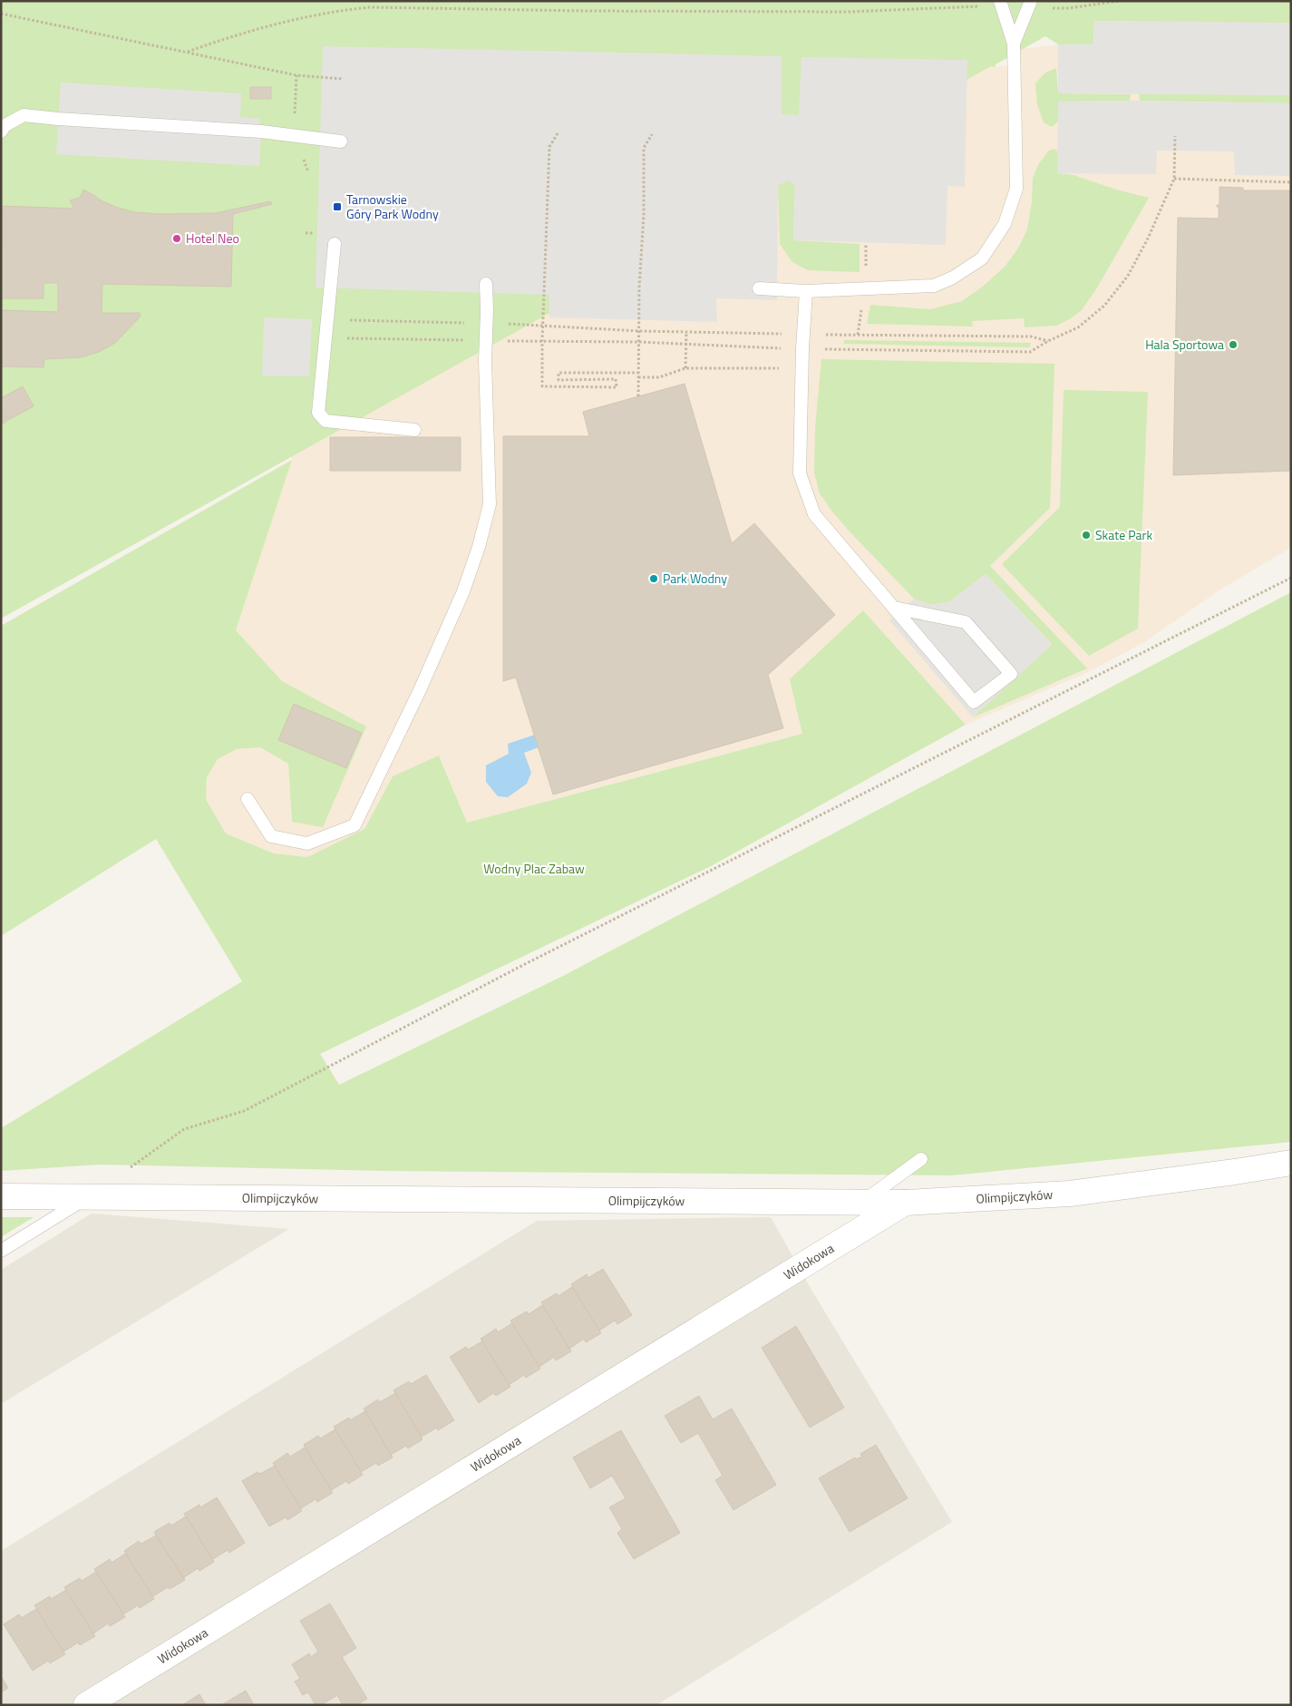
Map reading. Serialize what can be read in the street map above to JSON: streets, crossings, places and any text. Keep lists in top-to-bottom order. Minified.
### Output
{"streets":{"street":["Olimpijczyków","Widokowa"]},"crossings":[["Olimpijczyków","Widokowa"]],"parks":["Wodny Plac Zabaw"],"places":{"transit":["Tarnowskie Góry Park Wodny"],"other":["Hotel Neo","Hala Sportowa","Skate Park","Park Wodny"]}}
